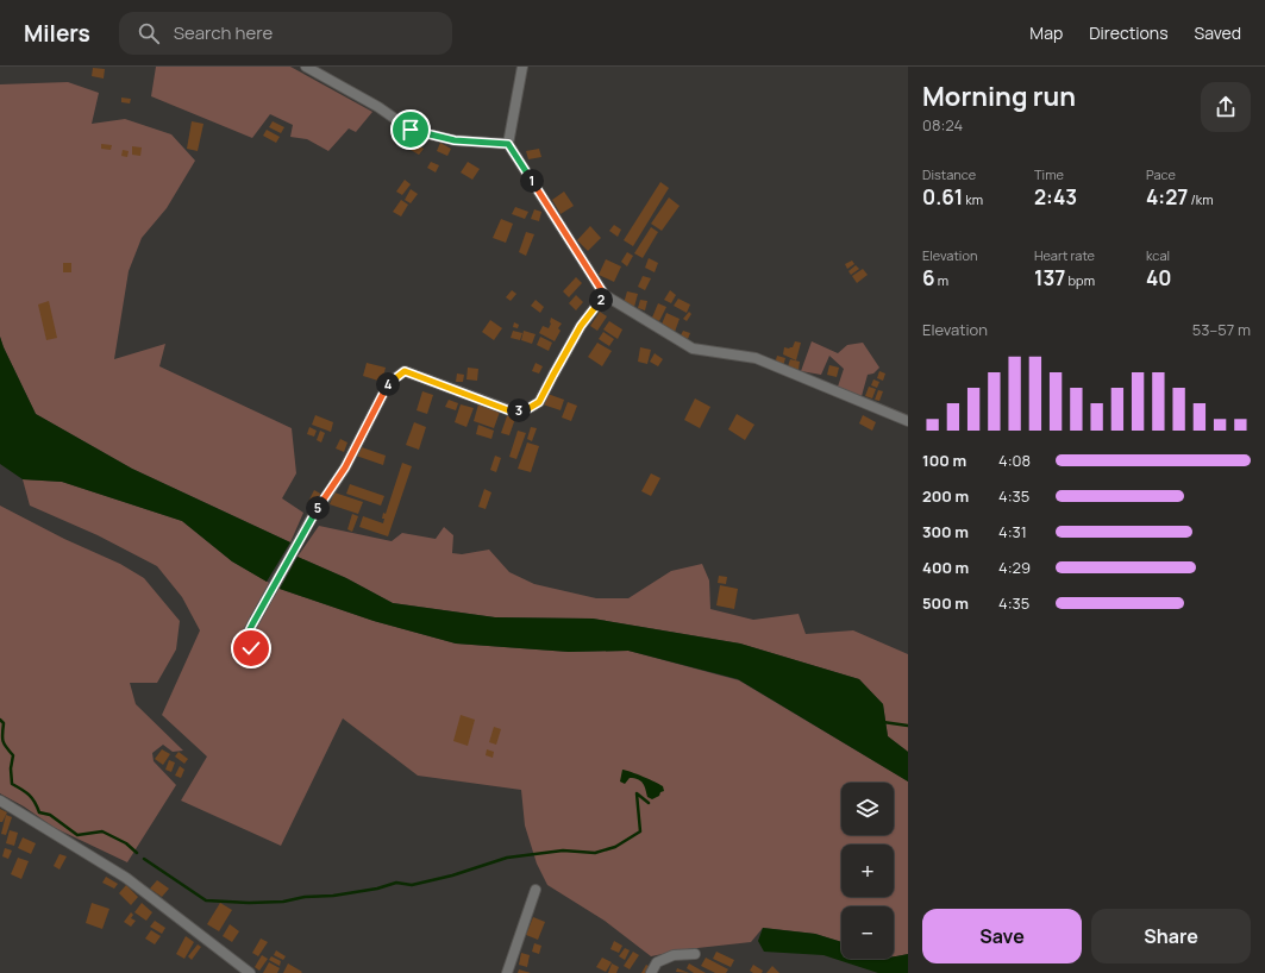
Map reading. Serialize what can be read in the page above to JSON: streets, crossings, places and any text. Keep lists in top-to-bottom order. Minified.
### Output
{"page":{"header":"Milers","search":"Search here","nav":["Map","Directions","Saved"],"heading":["Morning run","08:24"],"stats":[["Distance","0.61 km"],["Time","2:43"],["Pace","4:27 /km"],["Elevation","6 m"],["Heart rate","137 bpm"],["kcal","40"]],"pins":["1","2","4","3","5"],"chart":["Elevation","53–57 m"],"list":[{"name":"100 m","note":"4:08"},{"name":"200 m","note":"4:35"},{"name":"300 m","note":"4:31"},{"name":"400 m","note":"4:29"},{"name":"500 m","note":"4:35"}],"map_buttons":["+","−"],"buttons":["Save","Share"]}}
